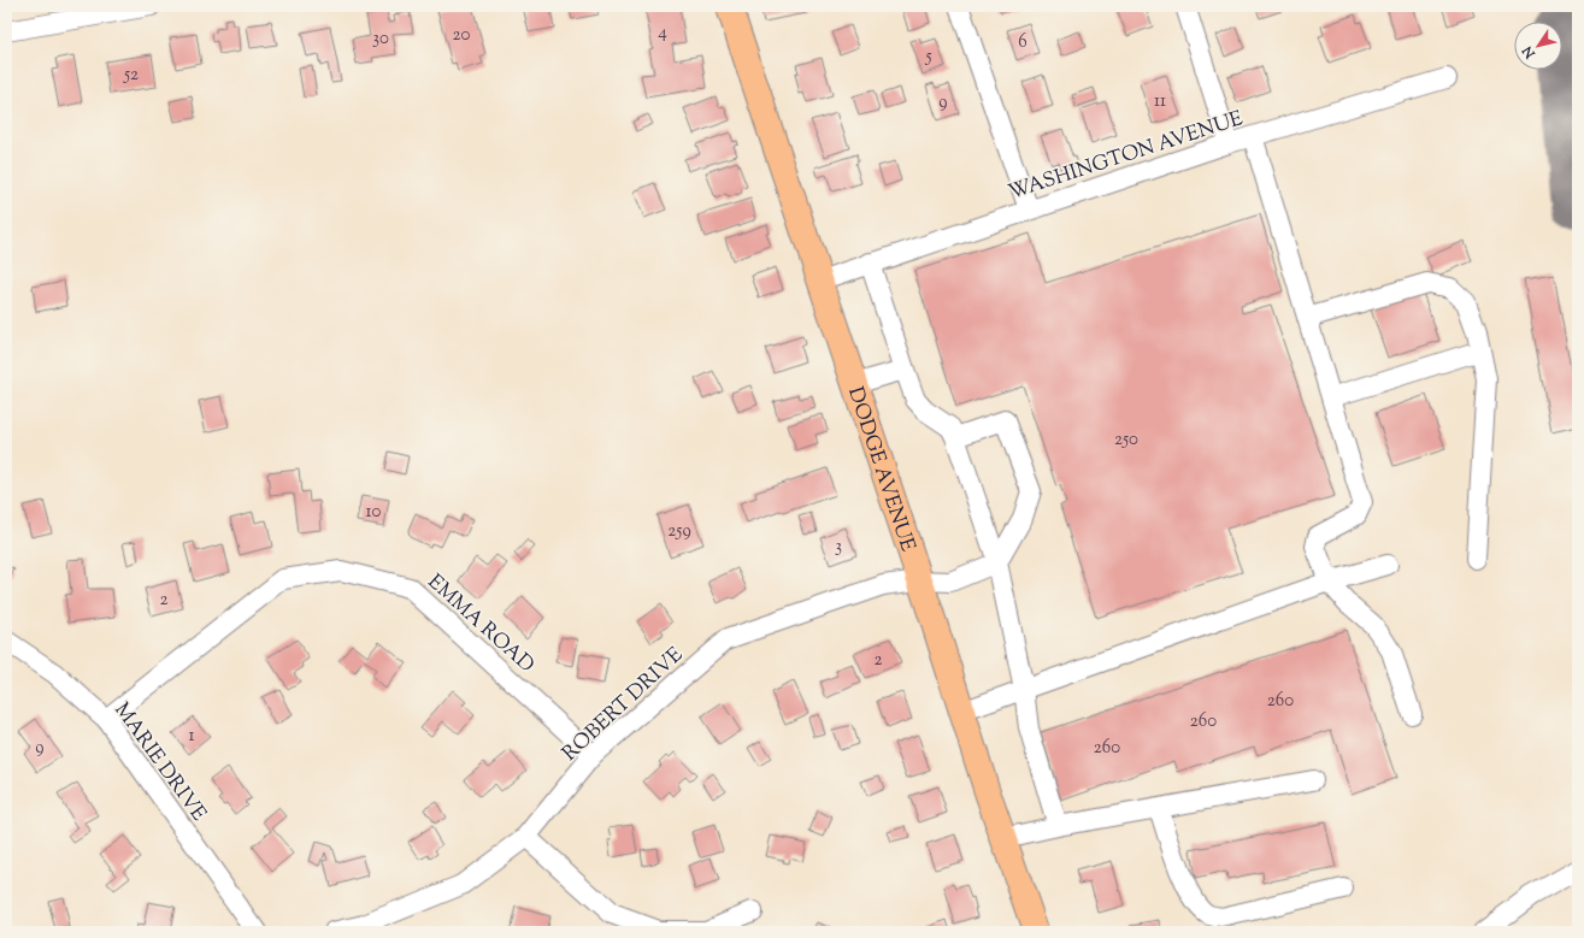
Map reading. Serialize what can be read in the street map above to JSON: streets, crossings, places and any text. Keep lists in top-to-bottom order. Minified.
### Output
{"streets":{"main road":["DODGE AVENUE"],"street":["WASHINGTON AVENUE","EMMA ROAD","ROBERT DRIVE","MARIE DRIVE"]},"crossings":[["WASHINGTON AVENUE","DODGE AVENUE"],["DODGE AVENUE","ROBERT DRIVE"],["EMMA ROAD","ROBERT DRIVE"],["EMMA ROAD","MARIE DRIVE"]],"house_numbers":["4","20","30","6","5","52","11","9","250","10","259","3","2","2","260","260","1","9","260"],"north":"bottom left"}
